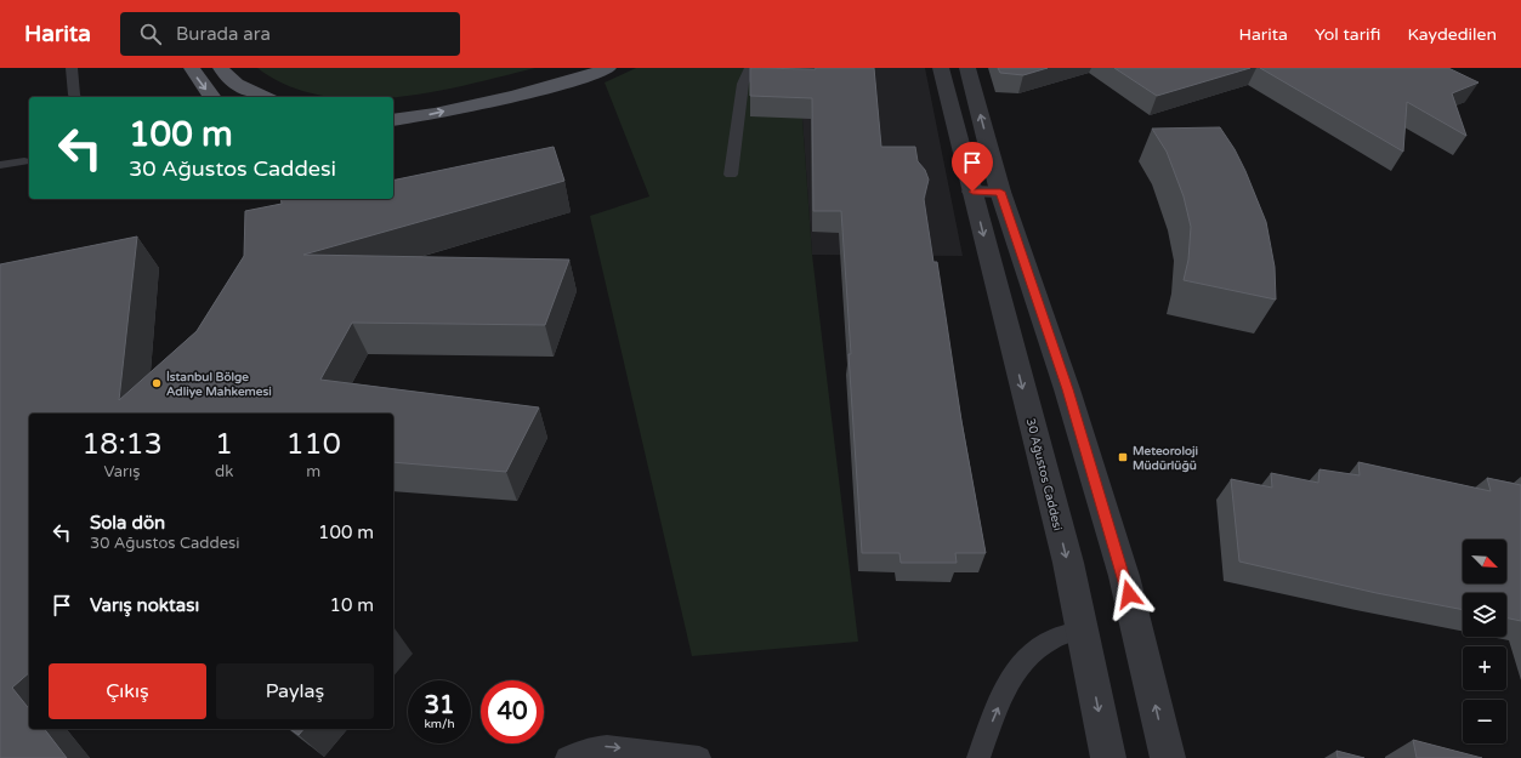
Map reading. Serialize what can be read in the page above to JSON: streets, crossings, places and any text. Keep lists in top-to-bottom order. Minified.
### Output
{"streets":{"street":["30 Ağustos Caddesi"]},"places":{"other":["İstanbul Bölge Adliye Mahkemesi"],"transit":["Meteoroloji Müdürlüğü"]},"north":"bottom right","page":{"header":"Harita","search":"Burada ara","nav":["Harita","Yol tarifi","Kaydedilen"],"turn":["100 m","30 Ağustos Caddesi"],"eta":["18:13","Varış","1","dk","110","m"],"list":[{"name":"Sola dön","note":"30 Ağustos Caddesi","value":"100 m"},{"name":"Varış noktası","value":"10 m"}],"map_buttons":["+","−"],"buttons":["Çıkış","Paylaş"],"speed":"31 km/h","limit":"40"}}
